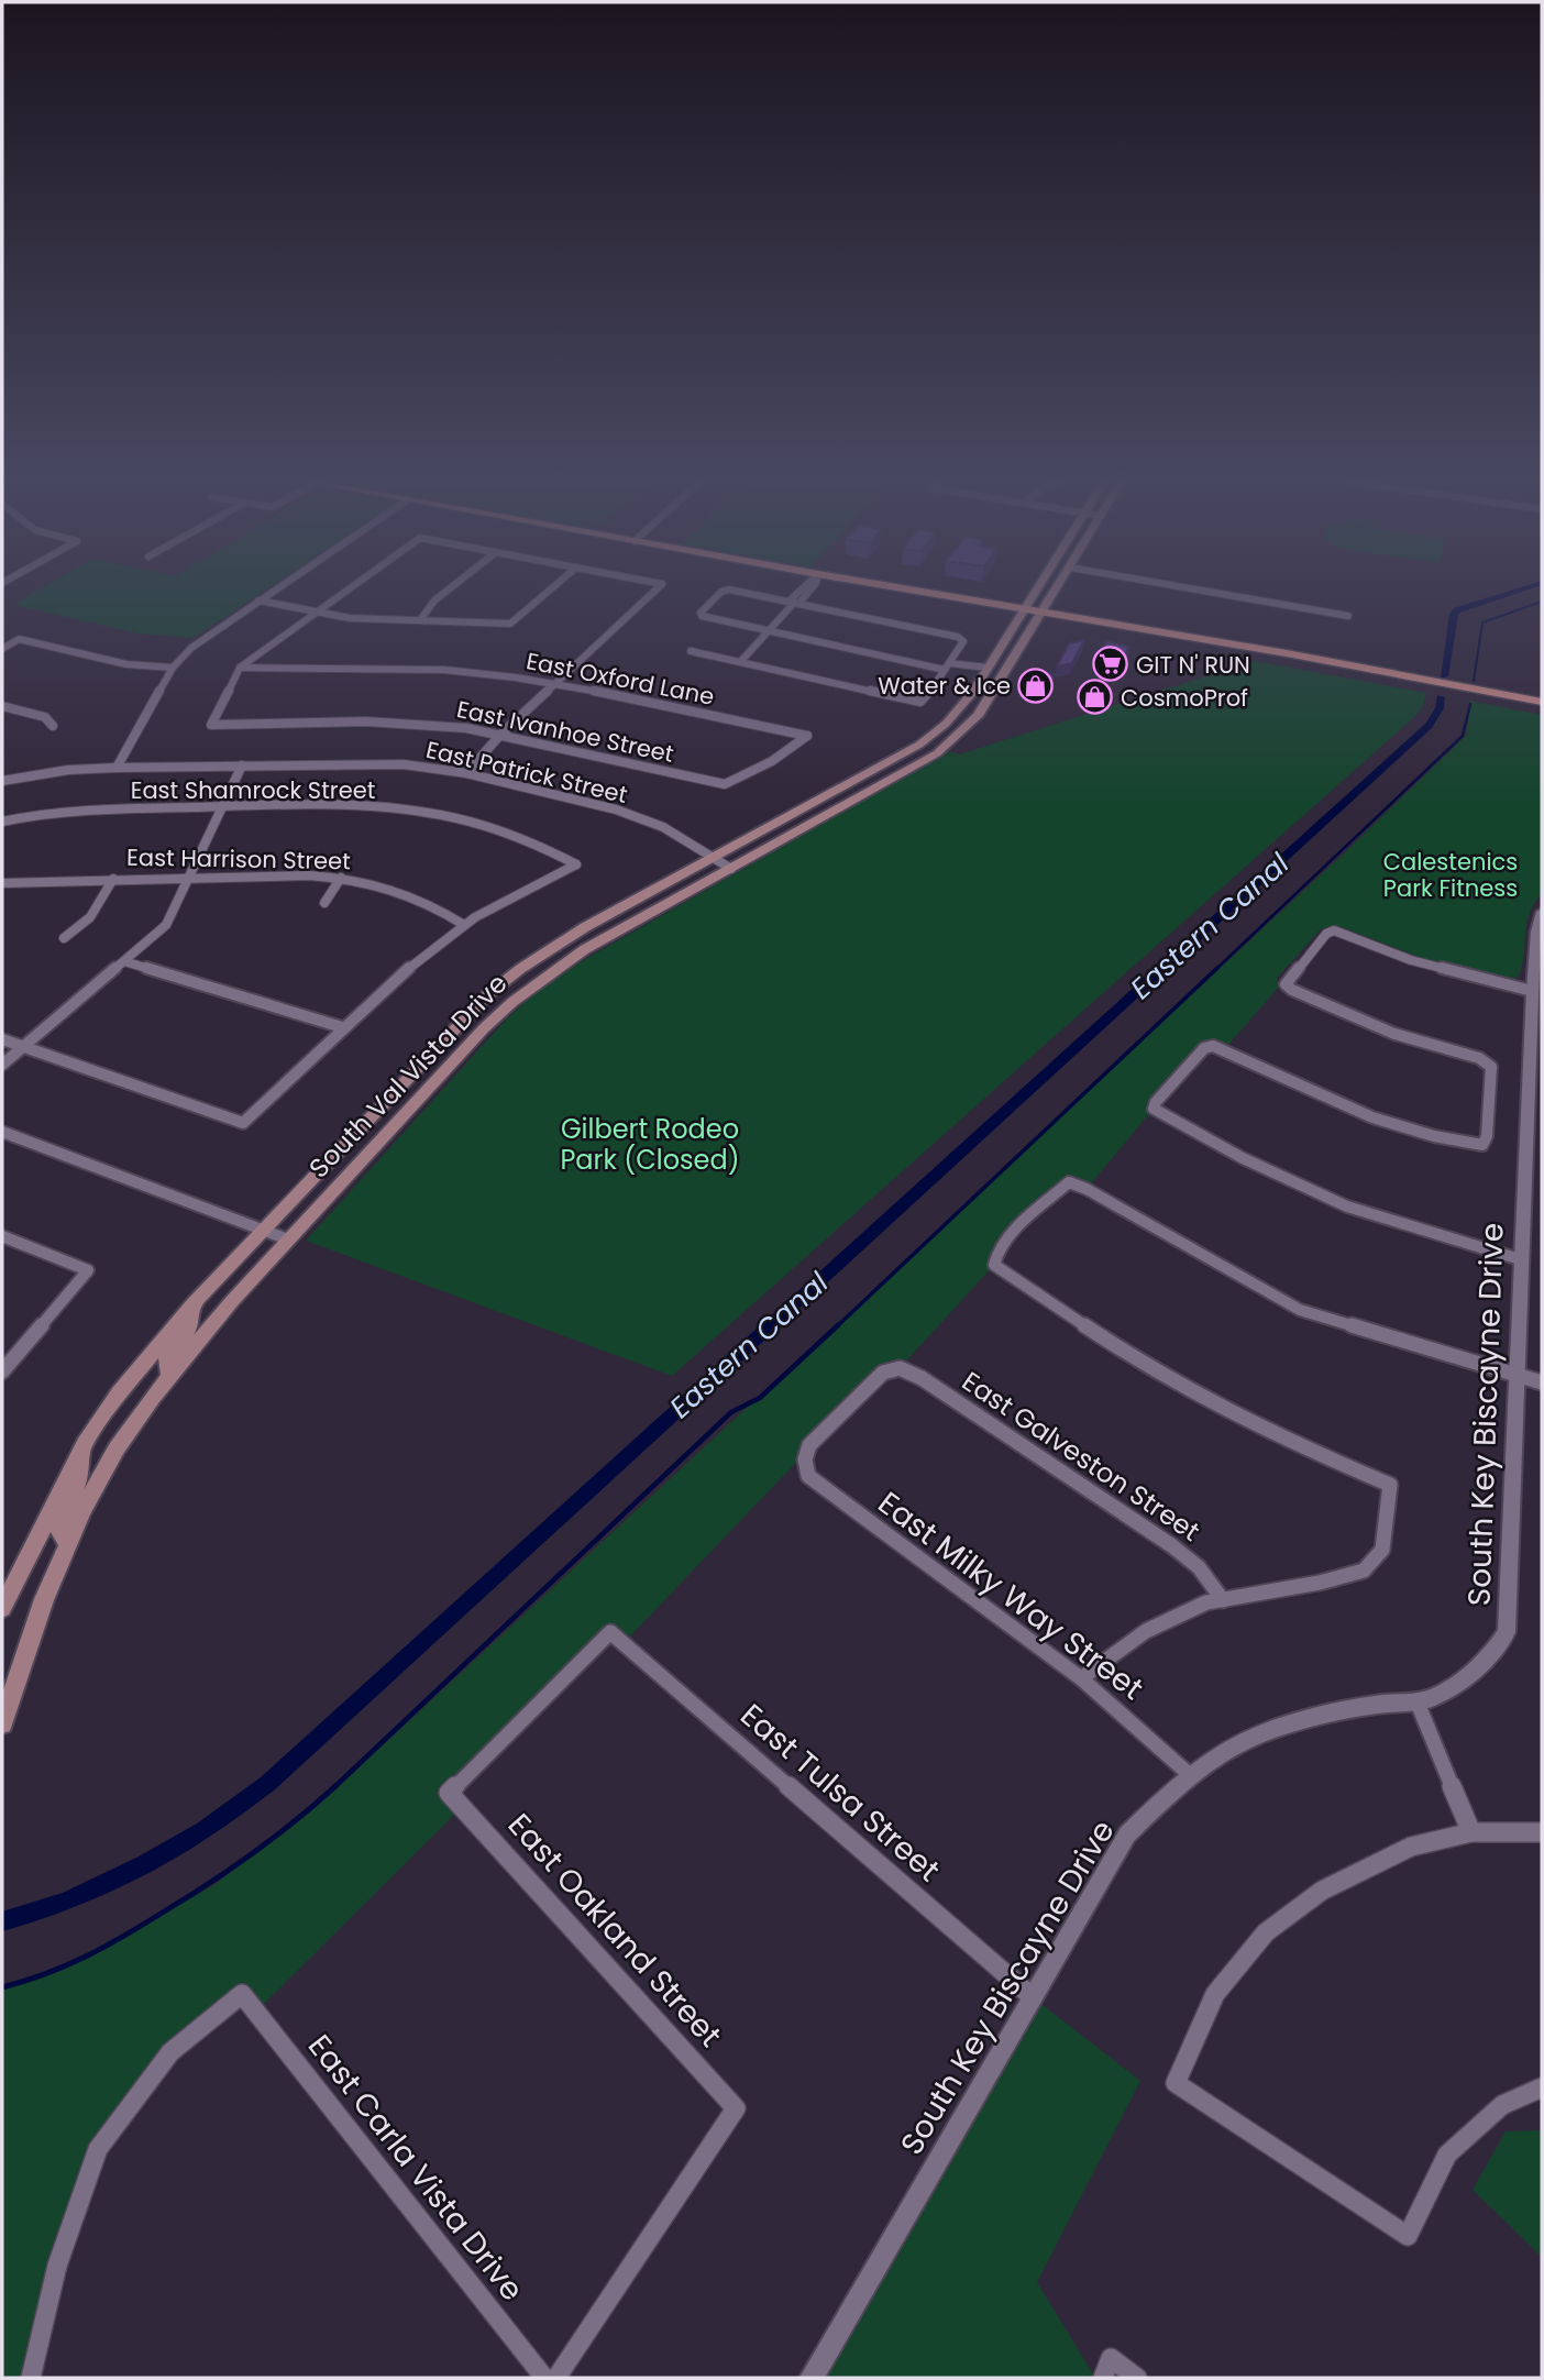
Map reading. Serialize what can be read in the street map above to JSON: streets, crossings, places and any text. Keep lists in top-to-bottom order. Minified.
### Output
{"streets":{"main road":["South Val Vista Drive"],"street":["East Oxford Lane","East Ivanhoe Street","East Patrick Street","East Shamrock Street","East Harrison Street","South Key Biscayne Drive","East Galveston Street","East Milky Way Street","East Tulsa Street","East Oakland Street","East Carla Vista Drive"]},"crossings":[["East Oxford Lane","East Ivanhoe Street"],["East Patrick Street","South Val Vista Drive"],["East Shamrock Street","East Harrison Street"],["South Key Biscayne Drive","East Milky Way Street"],["South Key Biscayne Drive","East Tulsa Street"],["East Galveston Street","East Milky Way Street"],["East Tulsa Street","East Oakland Street"]],"water":["Eastern Canal"],"parks":["Calestenics Park Fitness","Gilbert Rodeo Park (Closed)"],"places":{"supermarket":["GIT N' RUN"],"shop":["Water & Ice","CosmoProf"]}}
